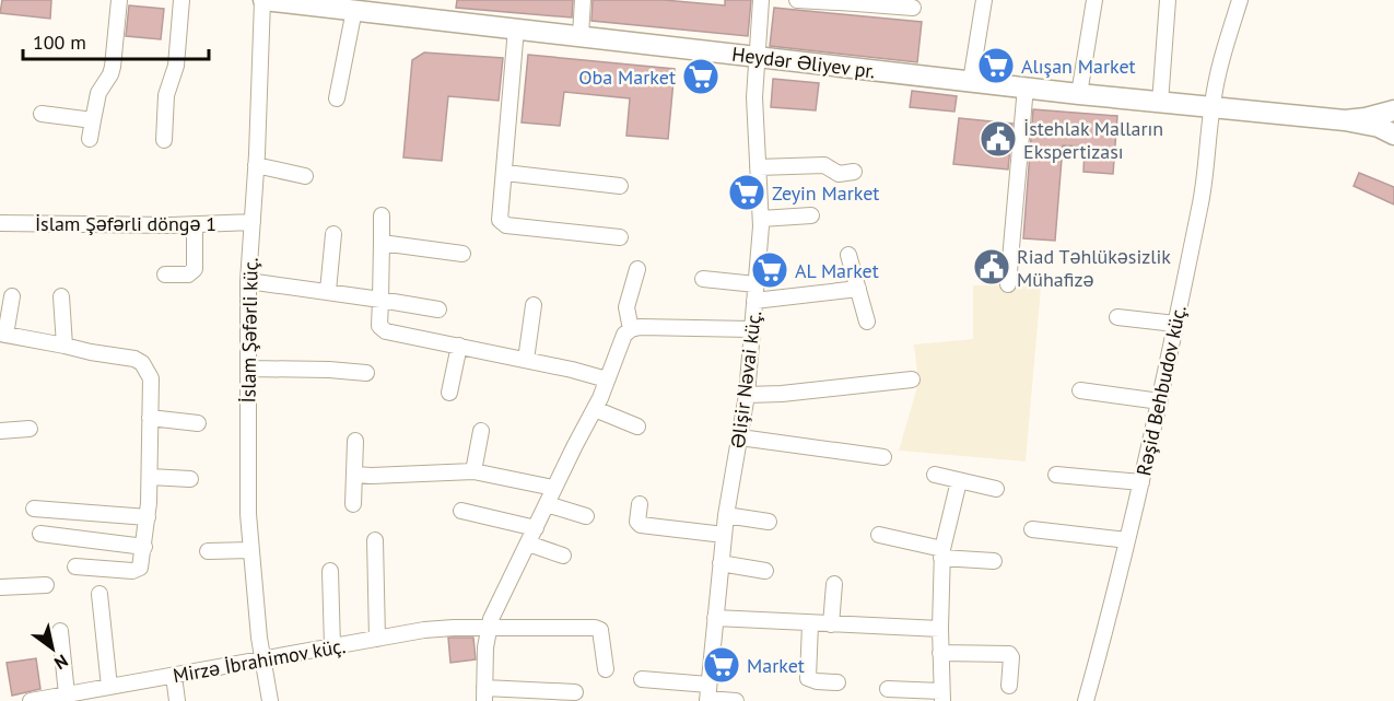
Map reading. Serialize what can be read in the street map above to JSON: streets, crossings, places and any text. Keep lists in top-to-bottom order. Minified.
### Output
{"streets":{"main road":["Heydər Əliyev pr."],"street":["İslam Şəfərli döngə 1","İslam Şəfərli küç.","Əlişir Nəvai küç.","Rəşid Behbudov küç.","Mirzə İbrahimov küç."]},"crossings":[["Heydər Əliyev pr.","İslam Şəfərli küç."],["Heydər Əliyev pr.","Əlişir Nəvai küç."],["Heydər Əliyev pr.","Rəşid Behbudov küç."],["İslam Şəfərli döngə 1","İslam Şəfərli küç."],["İslam Şəfərli küç.","Mirzə İbrahimov küç."]],"places":{"supermarket":["Alışan Market","Oba Market","Zeyin Market","AL Market","Market"],"public building":["İstehlak Malların Ekspertizası","Riad Təhlükəsizlik Mühafizə"]},"scale_bar":"100 m","north":"bottom right"}
